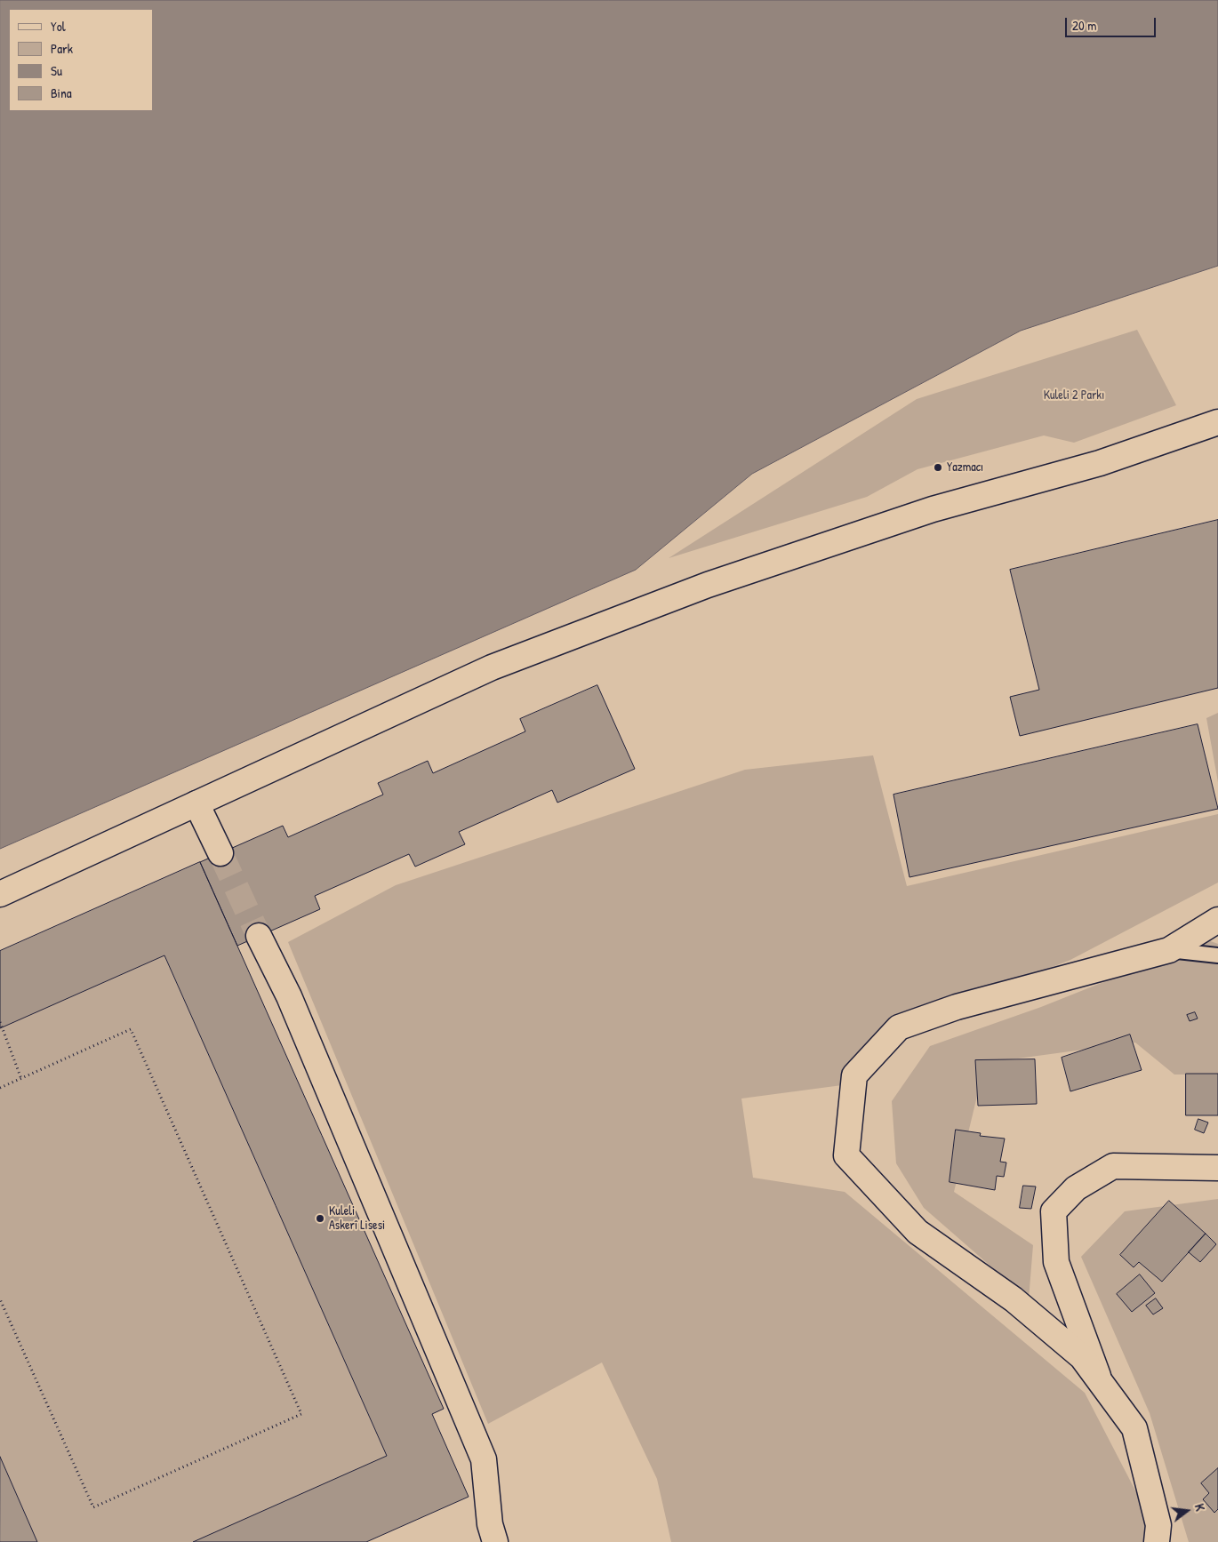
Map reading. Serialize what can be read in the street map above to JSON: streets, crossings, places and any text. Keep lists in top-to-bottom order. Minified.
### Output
{"parks":["Kuleli 2 Parkı"],"places":["Yazmacı","Kuleli Askerî Lisesi"],"legend":["Yol","Park","Su","Bina"],"scale_bar":"20 m","north":"right"}
